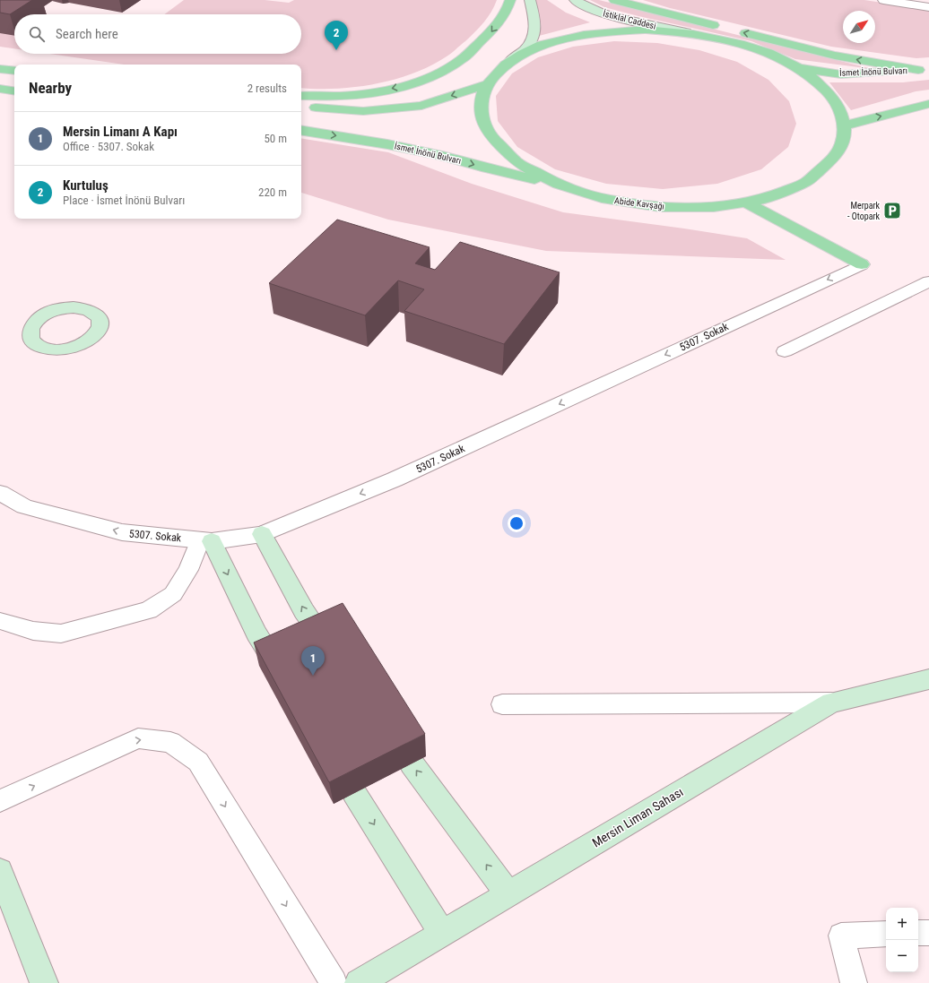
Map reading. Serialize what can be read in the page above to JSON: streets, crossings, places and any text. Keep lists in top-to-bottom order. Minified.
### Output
{"streets":{"main road":["İsmet İnönü Bulvarı","Abide Kavşağı"],"street":["İstiklal Caddesi","5307. Sokak","Mersin Liman Sahası"]},"crossings":[["İstiklal Caddesi","Abide Kavşağı"],["İsmet İnönü Bulvarı","Abide Kavşağı"]],"one_way":["5307. Sokak"],"places":{"parking":["Merpark - Otopark"]},"north":"top right","page":{"search":"Search here","pins":["2","1"],"heading":["Nearby","2 results"],"list":[{"mark":"1","name":"Mersin Limanı A Kapı","note":"Office · 5307. Sokak","value":"50 m"},{"mark":"2","name":"Kurtuluş","note":"Place · İsmet İnönü Bulvarı","value":"220 m"}],"map_buttons":["+","−"]}}
